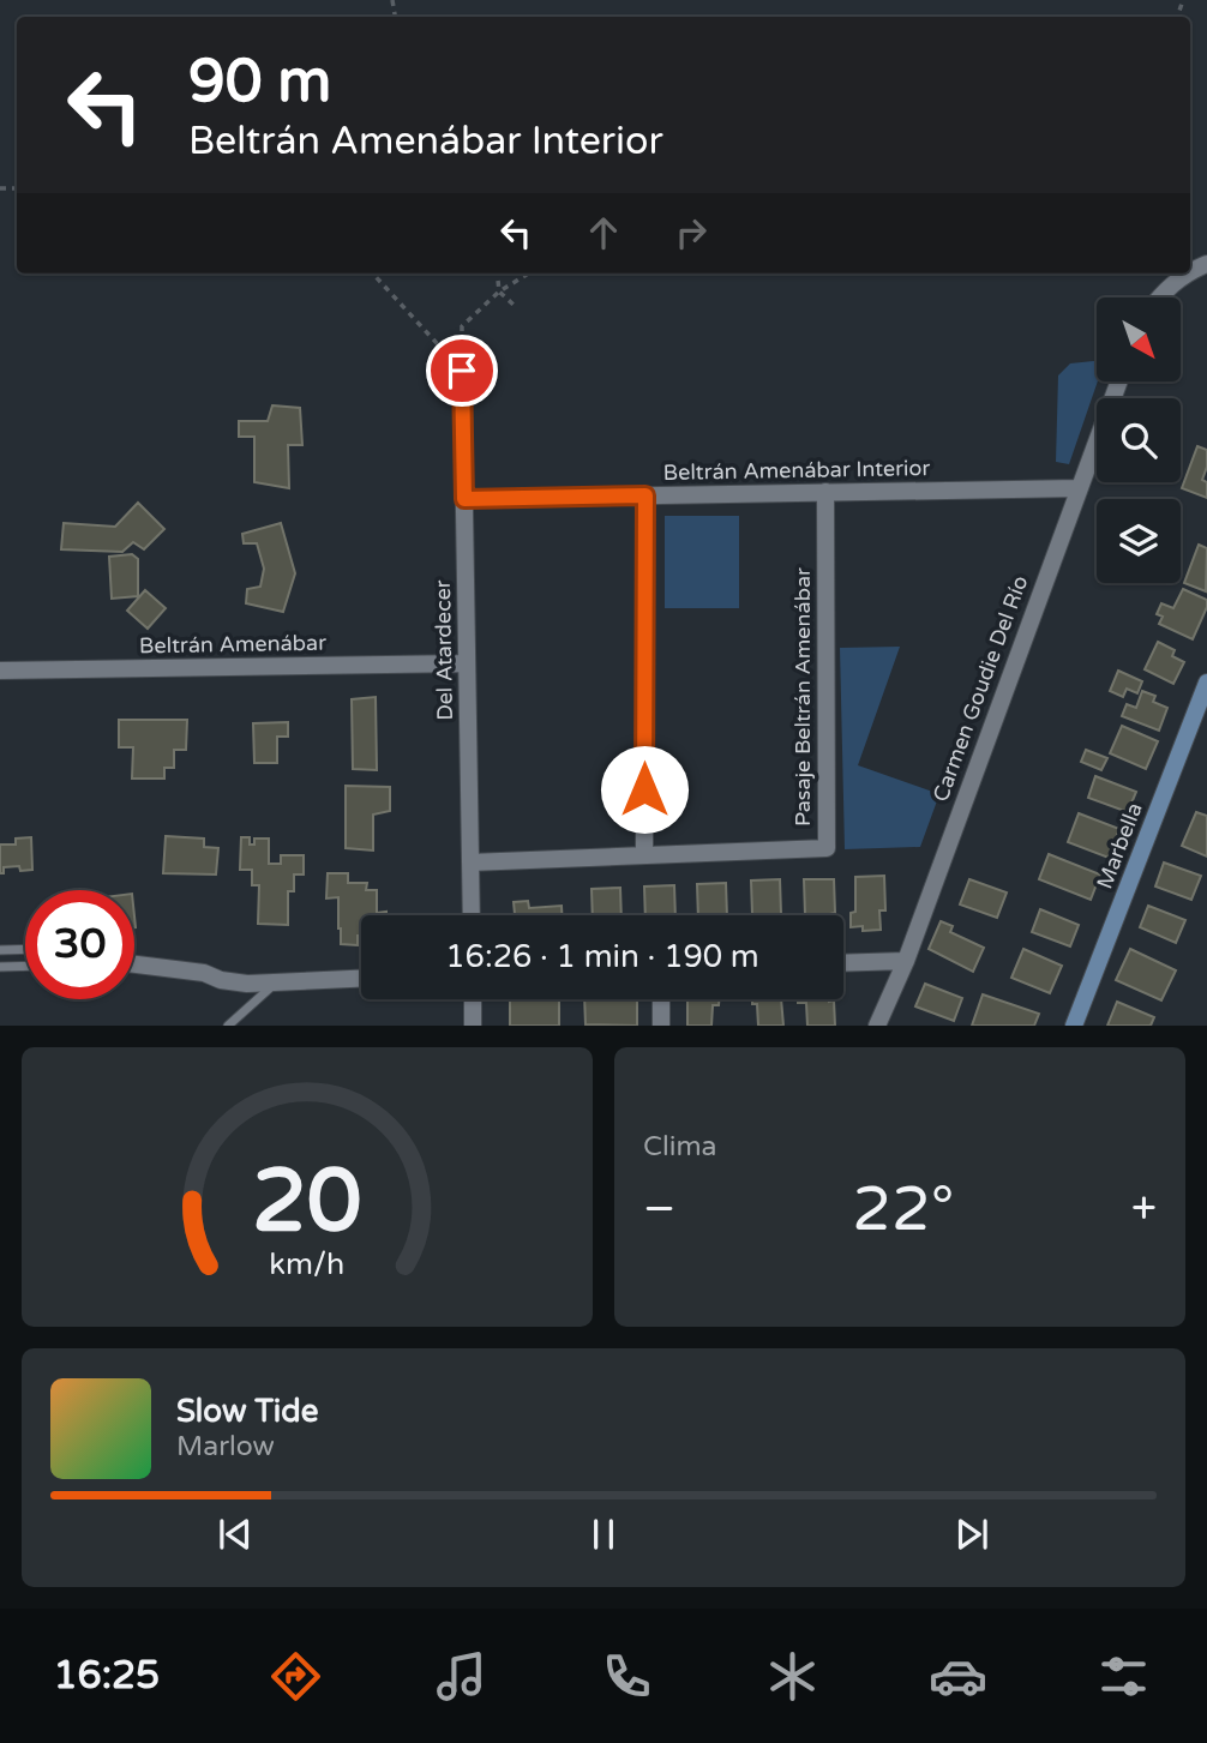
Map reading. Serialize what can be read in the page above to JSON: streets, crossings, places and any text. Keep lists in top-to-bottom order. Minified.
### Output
{"streets":{"street":["Beltrán Amenábar Interior","Beltrán Amenábar","Del Atardecer","Carmen Goudie Del Río","Pasaje Beltrán Amenábar","Marbella"]},"crossings":[["Beltrán Amenábar Interior","Del Atardecer"],["Beltrán Amenábar Interior","Carmen Goudie Del Río"],["Beltrán Amenábar Interior","Pasaje Beltrán Amenábar"],["Beltrán Amenábar","Del Atardecer"],["Del Atardecer","Pasaje Beltrán Amenábar"]],"north":"bottom right","page":{"turn":["90 m","Beltrán Amenábar Interior"],"limit":"30","trip":"16:26 · 1 min · 190 m","tile":"Clima","heat":["−","22°","+"],"song":["Slow Tide","Marlow"],"tabs":"16:25","gauge":["20","km/h"]}}
